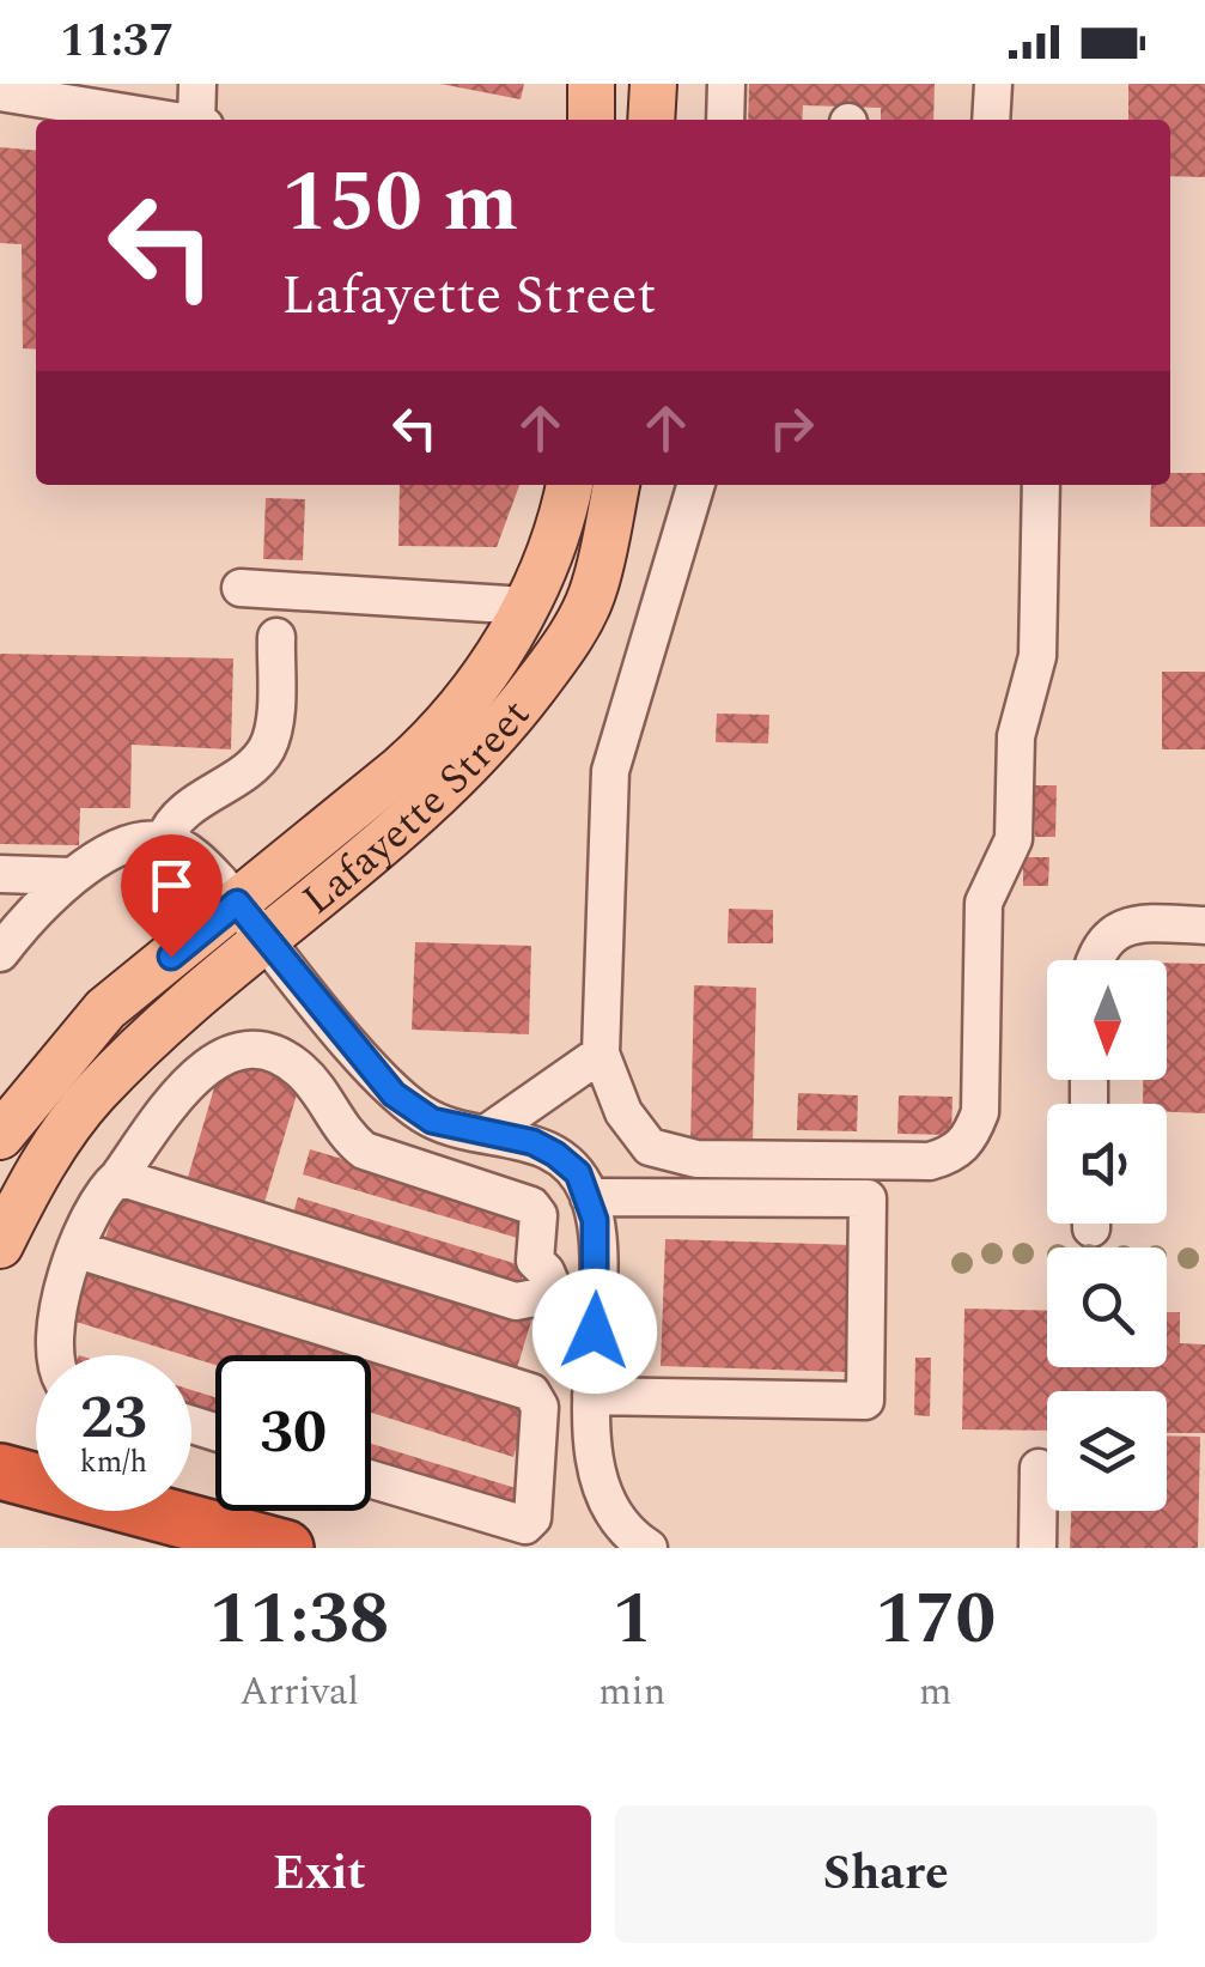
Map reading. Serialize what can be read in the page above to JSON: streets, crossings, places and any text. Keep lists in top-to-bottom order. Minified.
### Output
{"streets":{"main road":["Lafayette Street"]},"north":"bottom","page":{"status":"11:37","turn":["150 m","Lafayette Street"],"speed":"23 km/h","limit":"30","eta":["11:38","Arrival","1","min","170","m"],"buttons":["Exit","Share"]}}
